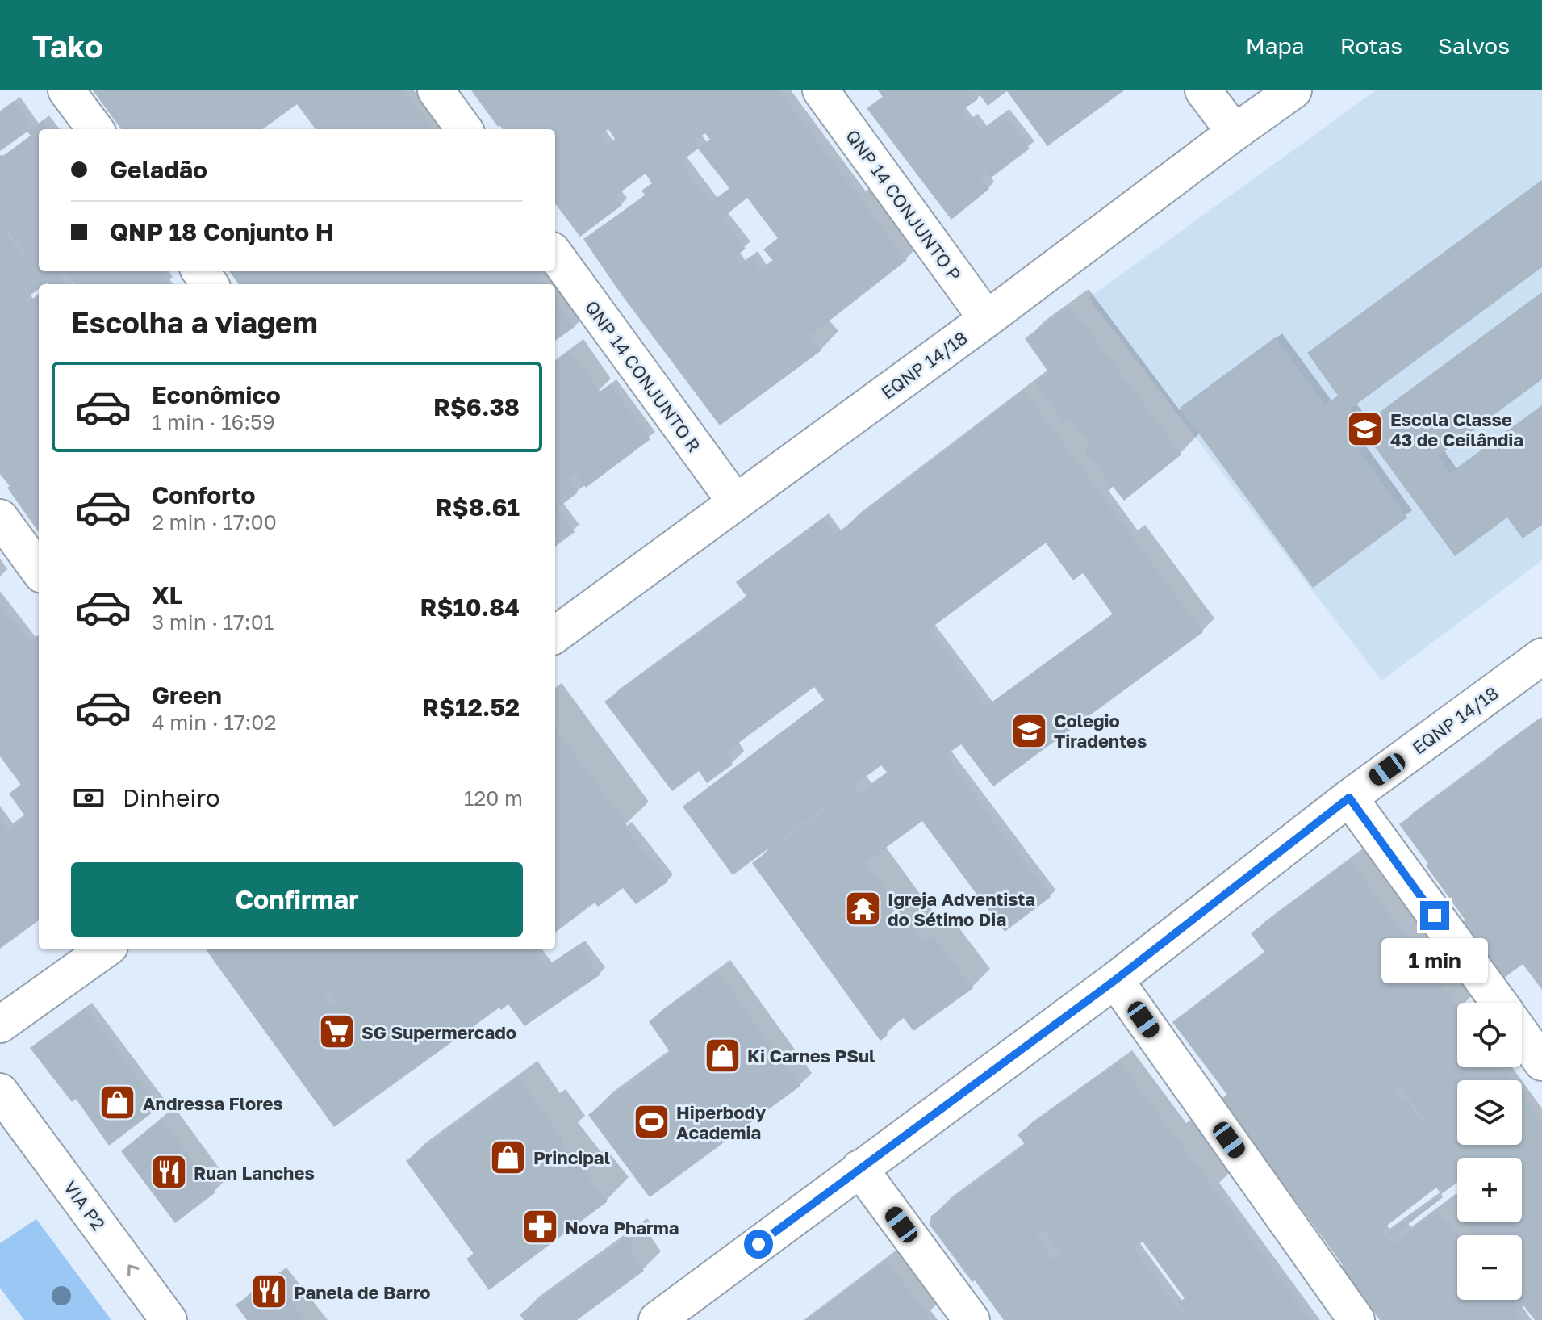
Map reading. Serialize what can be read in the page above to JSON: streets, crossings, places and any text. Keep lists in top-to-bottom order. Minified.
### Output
{"streets":{"street":["QNP 14 CONJUNTO P","EQNP 14/18","QNP 14 CONJUNTO R","VIA P2"]},"crossings":[["QNP 14 CONJUNTO P","EQNP 14/18"],["EQNP 14/18","QNP 14 CONJUNTO R"]],"one_way":["VIA P2"],"places":{"school or university":["Escola Classe 43 de Ceilândia","Colegio Tiradentes"],"temple":["Igreja Adventista do Sétimo Dia"],"supermarket":["SG Supermercado"],"shop":["Ki Carnes PSul","Andressa Flores","Principal"],"sports":["Hiperbody Academia"],"restaurant":["Ruan Lanches","Panela de Barro"],"pharmacy":["Nova Pharma"]},"page":{"header":"Tako","nav":["Mapa","Rotas","Salvos"],"banner":["Geladão","QNP 18 Conjunto H"],"heading":"Escolha a viagem","list":[{"name":"Econômico","note":"1 min · 16:59","value":"R$6.38"},{"name":"Conforto","note":"2 min · 17:00","value":"R$8.61"},{"name":"XL","note":"3 min · 17:01","value":"R$10.84"},{"name":"Green","note":"4 min · 17:02","value":"R$12.52"}],"pay":["Dinheiro","120 m"],"buttons":"Confirmar","bubble":"1 min","map_buttons":["+","−"]}}
